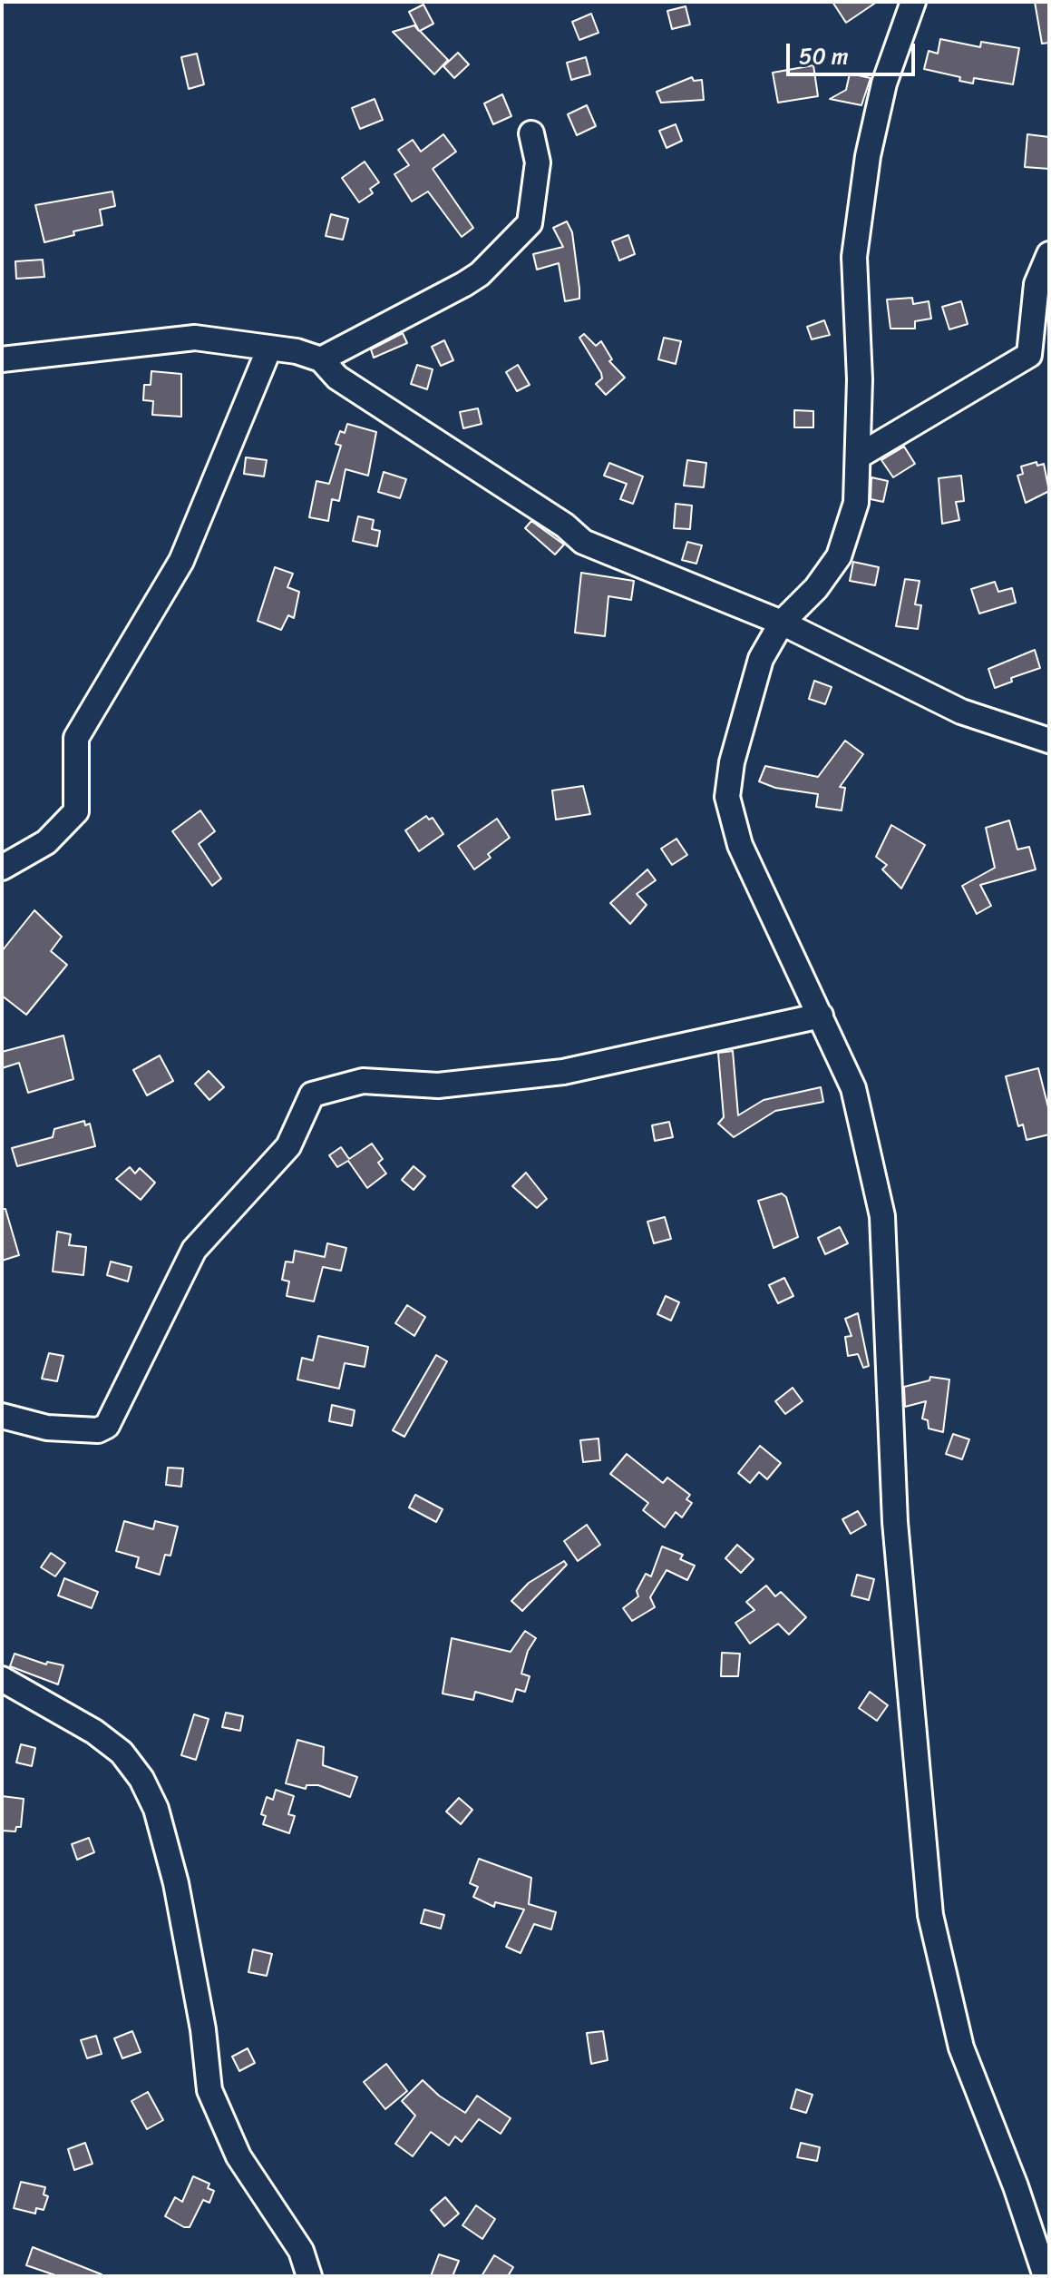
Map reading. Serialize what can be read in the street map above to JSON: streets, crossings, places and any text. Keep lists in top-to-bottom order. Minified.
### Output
{"scale_bar":"50 m"}
